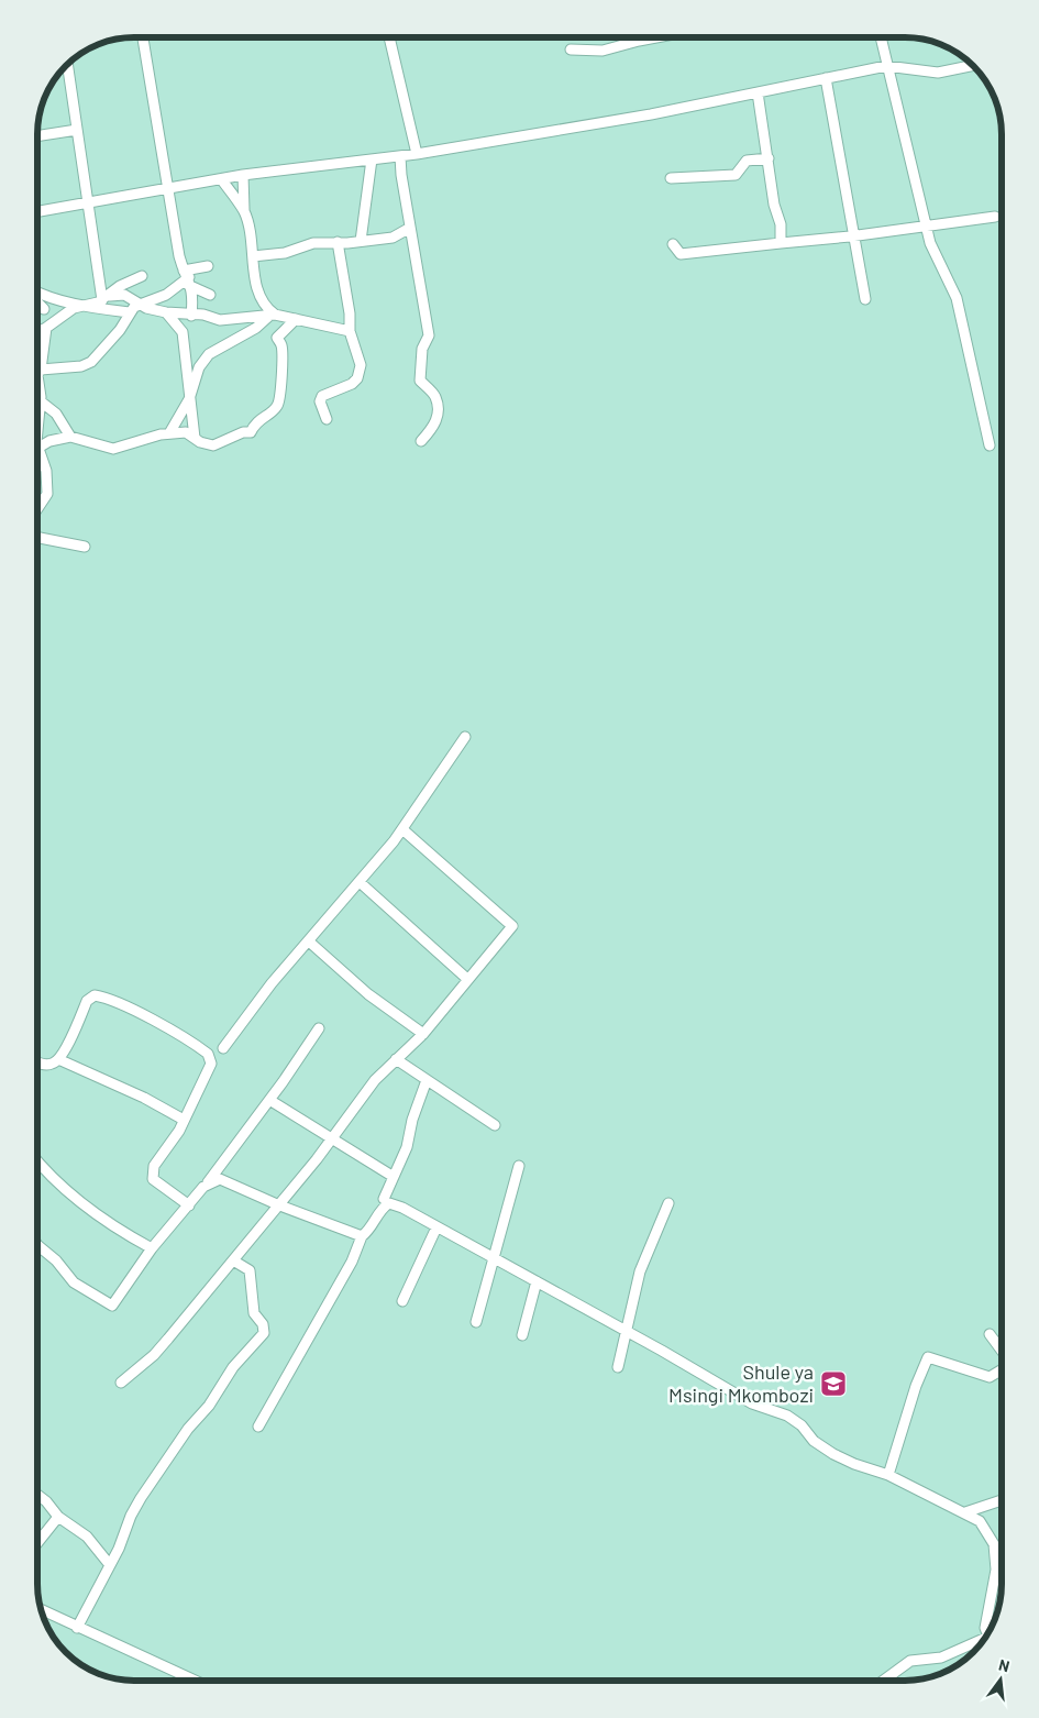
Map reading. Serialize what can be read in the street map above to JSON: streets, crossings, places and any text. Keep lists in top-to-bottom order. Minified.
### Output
{"places":{"school or university":["Shule ya Msingi Mkombozi"]},"north":"top"}
